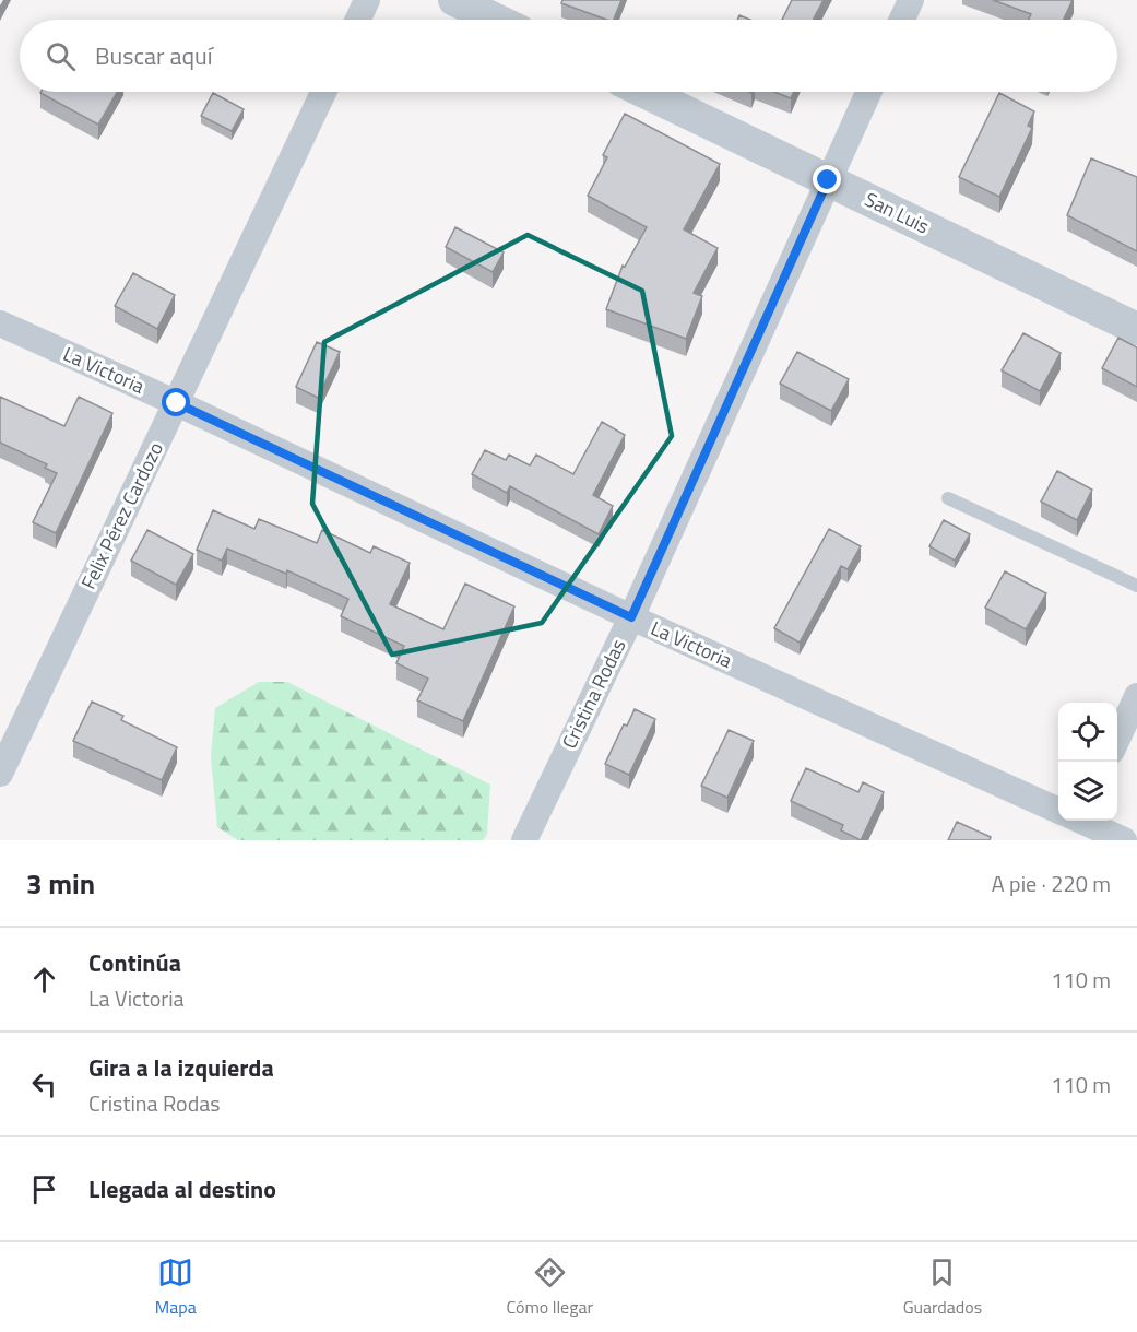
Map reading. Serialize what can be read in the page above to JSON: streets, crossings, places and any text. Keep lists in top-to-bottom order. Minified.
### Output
{"streets":{"street":["San Luis","La Victoria","Felix Pérez Cardozo","Cristina Rodas"]},"crossings":[["San Luis","Cristina Rodas"],["La Victoria","Felix Pérez Cardozo"],["La Victoria","Cristina Rodas"]],"page":{"search":"Buscar aquí","heading":["3 min","A pie · 220 m"],"list":[["Continúa","La Victoria","110 m"],["Gira a la izquierda","Cristina Rodas","110 m"],"Llegada al destino"],"nav":["Mapa","Cómo llegar","Guardados"]}}
